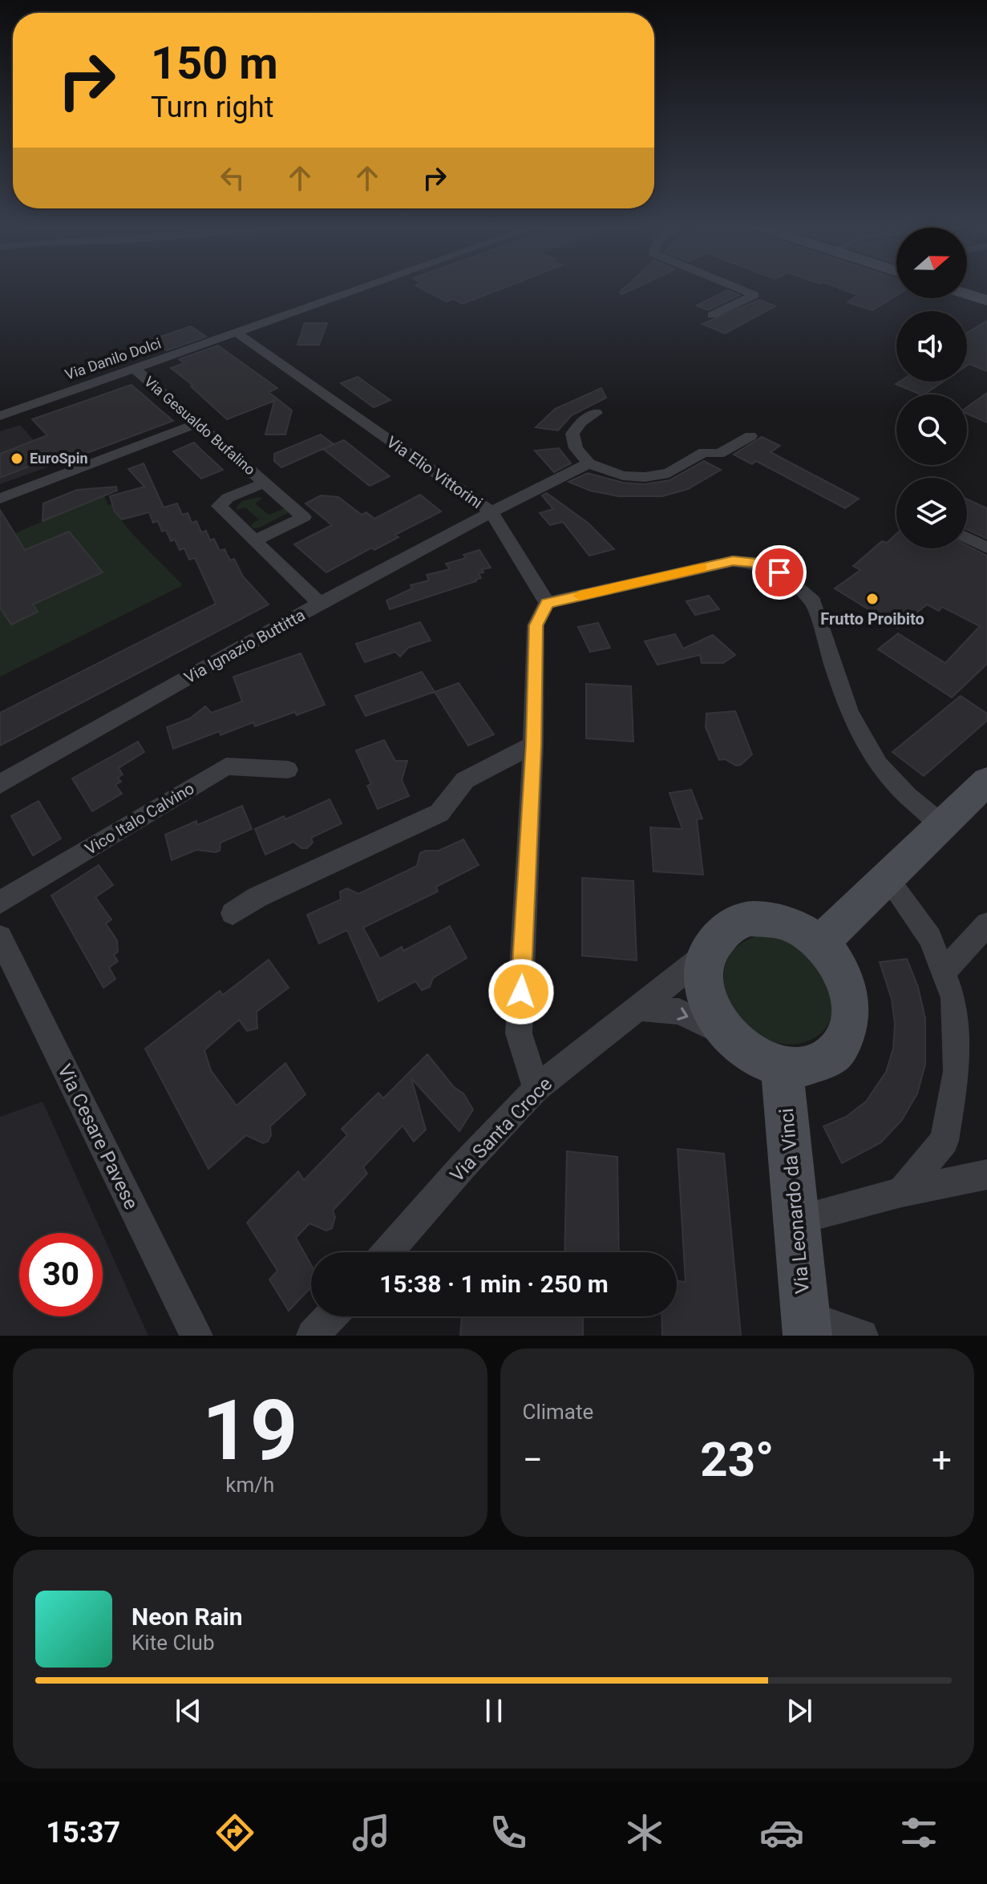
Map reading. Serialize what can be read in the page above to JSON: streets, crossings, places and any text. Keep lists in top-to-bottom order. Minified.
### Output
{"streets":{"street":["Via Danilo Dolci","Via Gesualdo Bufalino","Via Elio Vittorini","Via Ignazio Buttitta","Vico Italo Calvino","Via Santa Croce","Via Cesare Pavese","Via Leonardo da Vinci"]},"crossings":[["Via Danilo Dolci","Via Gesualdo Bufalino"],["Via Danilo Dolci","Via Elio Vittorini"],["Via Gesualdo Bufalino","Via Ignazio Buttitta"],["Via Elio Vittorini","Via Ignazio Buttitta"],["Via Santa Croce","Via Leonardo da Vinci"]],"places":["EuroSpin","Frutto Proibito"],"north":"right","page":{"turn":["150 m","Turn right"],"limit":"30","trip":"15:38 · 1 min · 250 m","tile":[["19","km/h"],"Climate"],"heat":["−","23°","+"],"song":["Neon Rain","Kite Club"],"tabs":"15:37"}}
